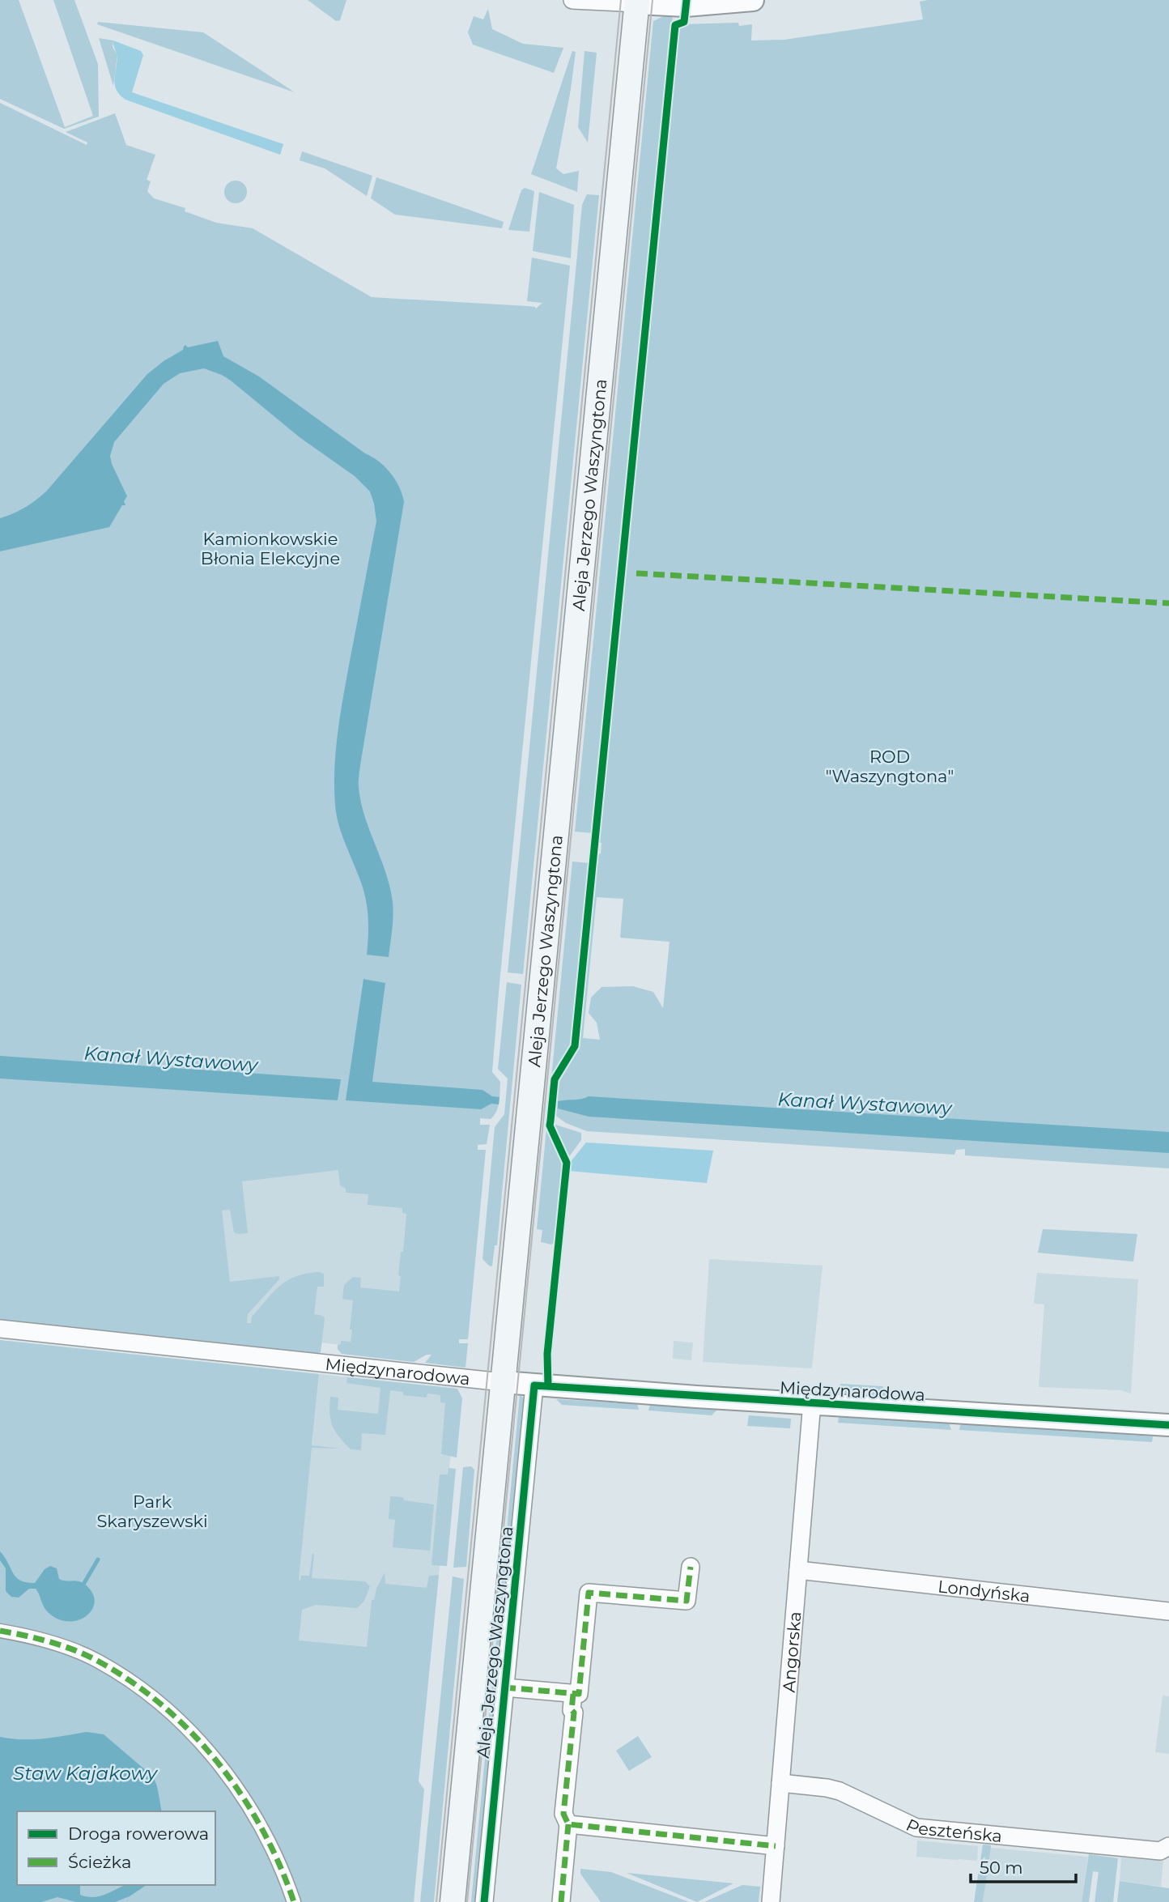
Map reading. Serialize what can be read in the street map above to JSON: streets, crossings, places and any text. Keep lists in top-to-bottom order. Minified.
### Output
{"streets":{"main road":["Aleja Jerzego Waszyngtona"],"street":["Międzynarodowa","Londyńska","Angorska","Peszteńska"]},"crossings":[["Aleja Jerzego Waszyngtona","Międzynarodowa"],["Międzynarodowa","Angorska"],["Londyńska","Angorska"],["Angorska","Peszteńska"]],"water":["Kanał Wystawowy","Staw Kajakowy"],"parks":["Kamionkowskie Błonia Elekcyjne","ROD \"Waszyngtona\"","Park Skaryszewski"],"legend":["Droga rowerowa","Ścieżka"],"scale_bar":"50 m"}
